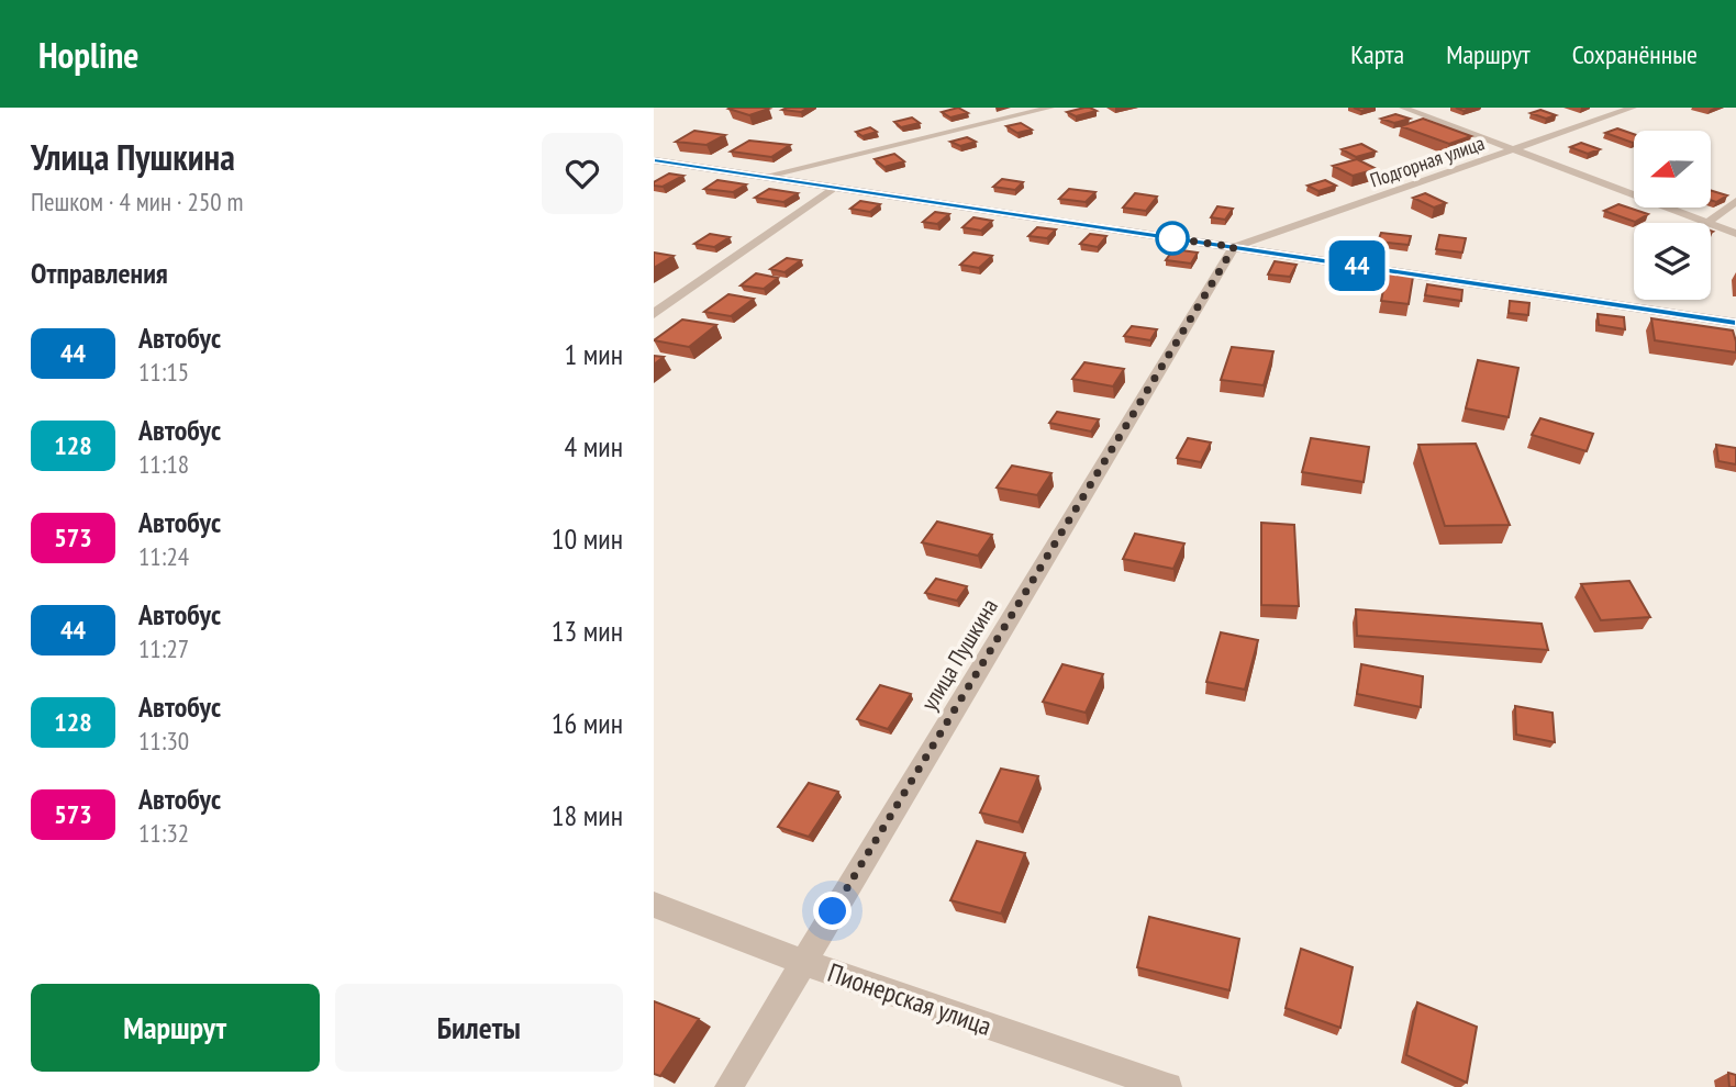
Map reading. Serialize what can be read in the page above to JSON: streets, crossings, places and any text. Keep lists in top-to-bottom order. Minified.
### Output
{"streets":{"street":["Подгорная улица","улица Пушкина","Пионерская улица"]},"crossings":[["Подгорная улица","улица Пушкина"],["улица Пушкина","Пионерская улица"]],"lines":["bus line 44"],"north":"left","page":{"header":"Hopline","nav":["Карта","Маршрут","Сохранённые"],"heading":[["Улица Пушкина","Пешком · 4 мин · 250 m"],"Отправления"],"on_map":"44","list":[{"mark":"44","name":"Автобус","note":"11:15","value":"1 мин"},{"mark":"128","name":"Автобус","note":"11:18","value":"4 мин"},{"mark":"573","name":"Автобус","note":"11:24","value":"10 мин"},{"mark":"44","name":"Автобус","note":"11:27","value":"13 мин"},{"mark":"128","name":"Автобус","note":"11:30","value":"16 мин"},{"mark":"573","name":"Автобус","note":"11:32","value":"18 мин"}],"buttons":["Маршрут","Билеты"]}}
